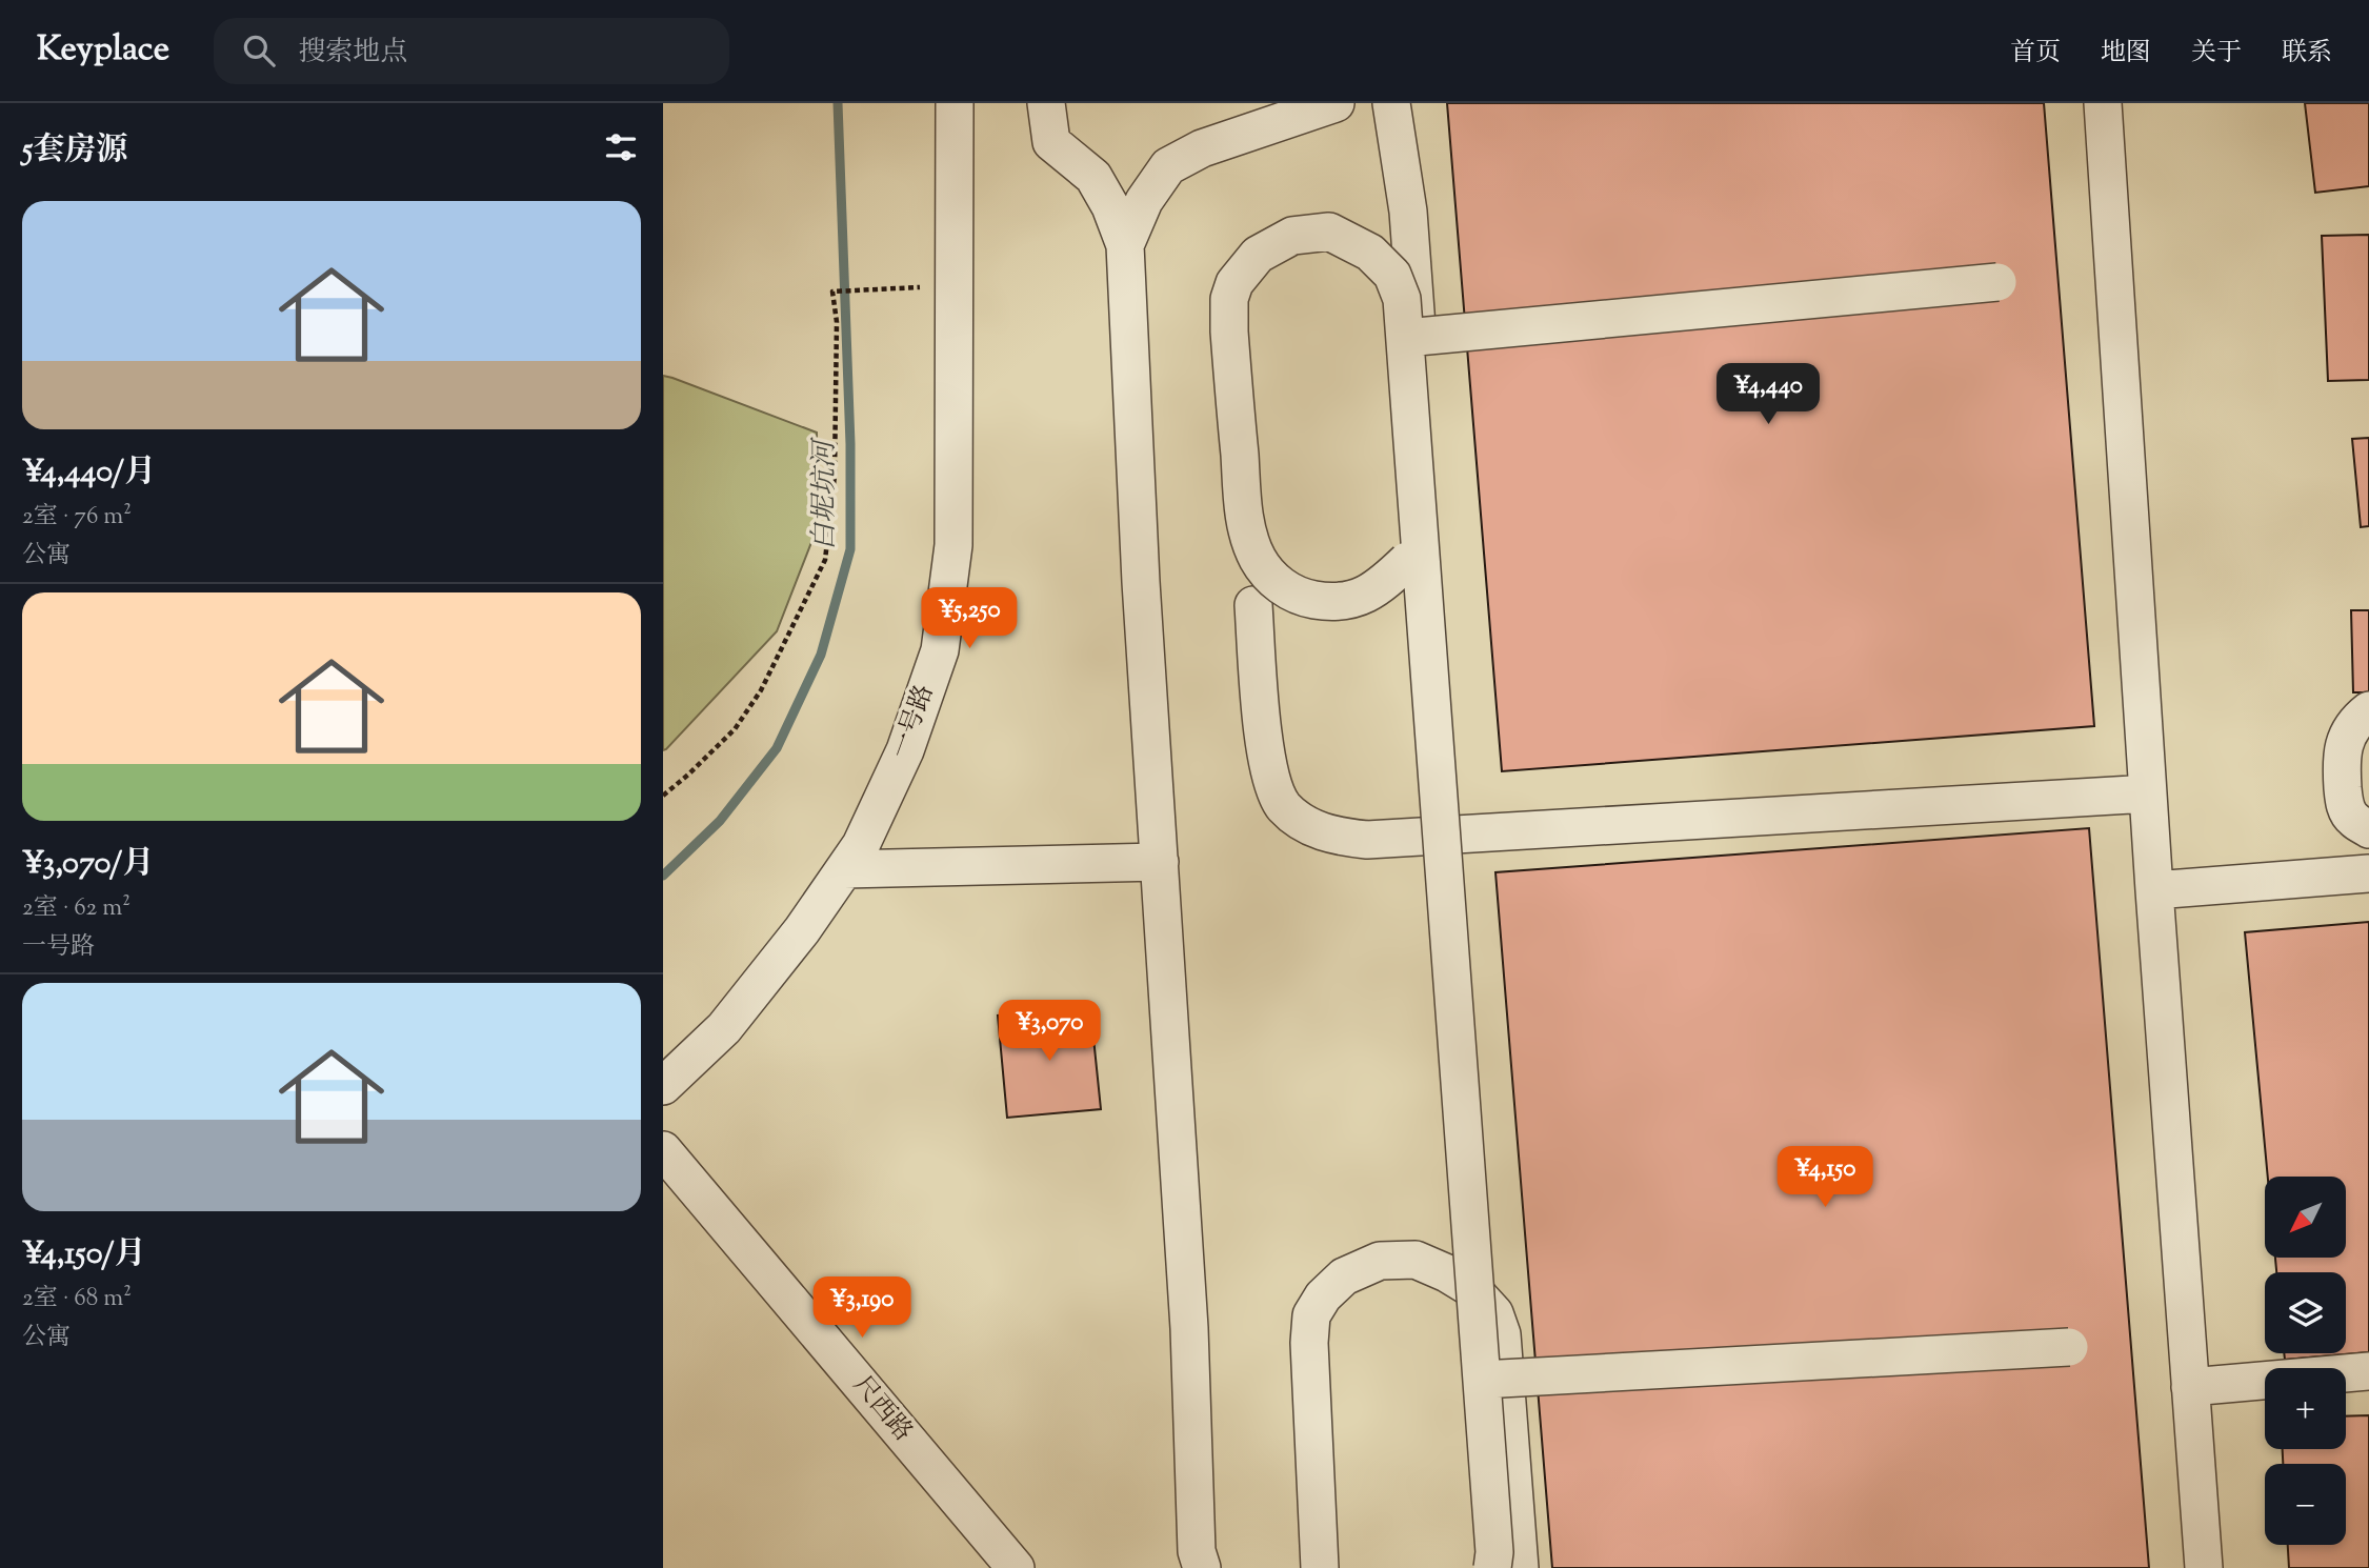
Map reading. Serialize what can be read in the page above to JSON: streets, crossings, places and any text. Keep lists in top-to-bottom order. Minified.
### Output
{"streets":{"street":["一号路","尺西路"]},"water":["白坭坑河"],"north":"bottom left","page":{"header":"Keyplace","search":"搜索地点","nav":["首页","地图","关于","联系"],"heading":"5套房源","list":[{"name":"¥4,440/月","note":"2室 · 76 m² · 公寓"},{"name":"¥3,070/月","note":"2室 · 62 m² · 一号路"},{"name":"¥4,150/月","note":"2室 · 68 m² · 公寓"}],"price":["¥4,440","¥5,250","¥3,070","¥4,150","¥3,190"],"map_buttons":["+","−"]}}
